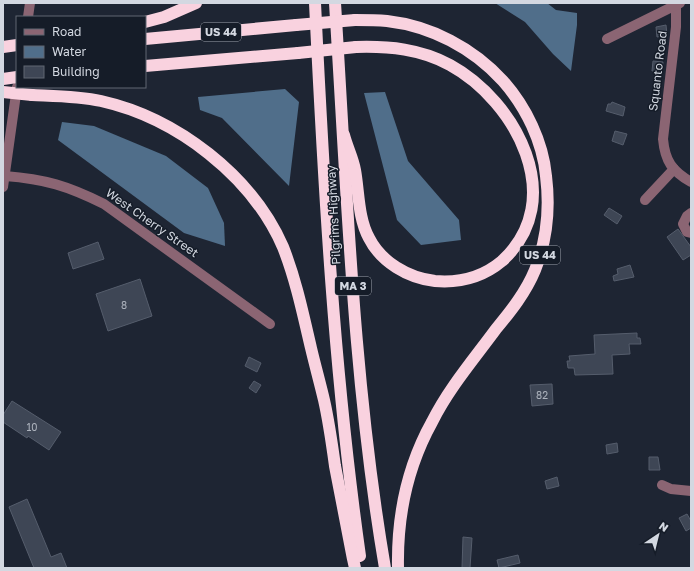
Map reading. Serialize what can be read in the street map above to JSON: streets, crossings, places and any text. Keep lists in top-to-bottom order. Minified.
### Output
{"streets":{"highway":["US 44","Pilgrims Highway","MA 3"],"street":["Squanto Road","West Cherry Street"]},"house_numbers":["8","82","10"],"legend":["Road","Water","Building"],"north":"top right"}
